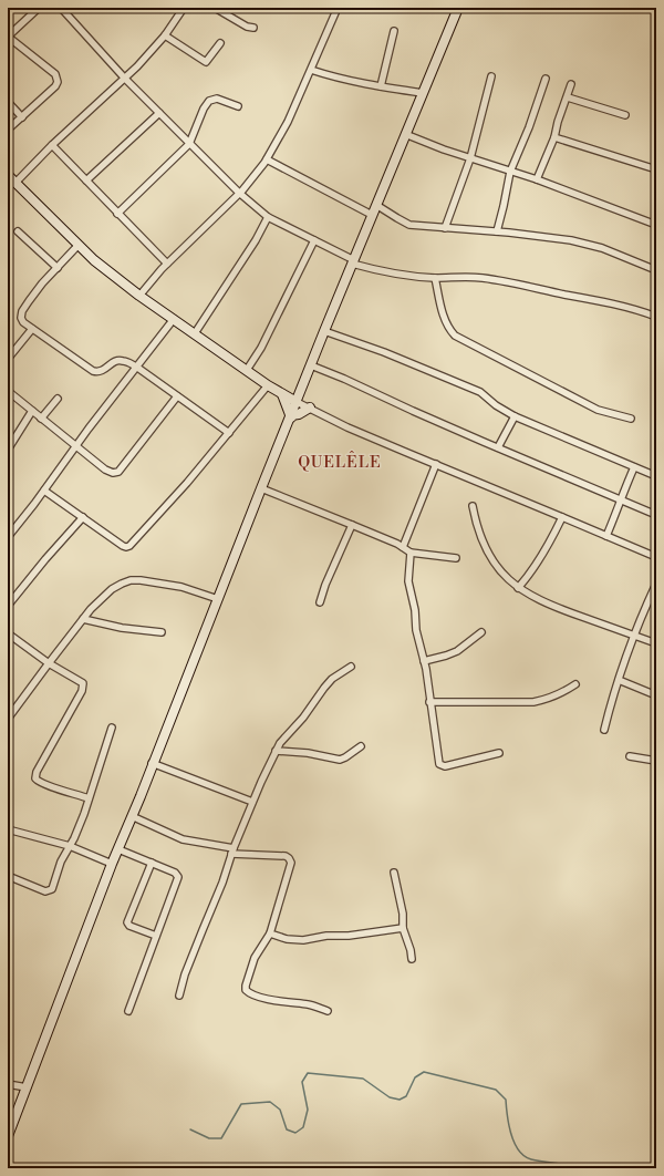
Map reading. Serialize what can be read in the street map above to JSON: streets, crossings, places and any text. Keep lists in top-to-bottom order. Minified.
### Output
{"districts":["QUELÊLE"]}
